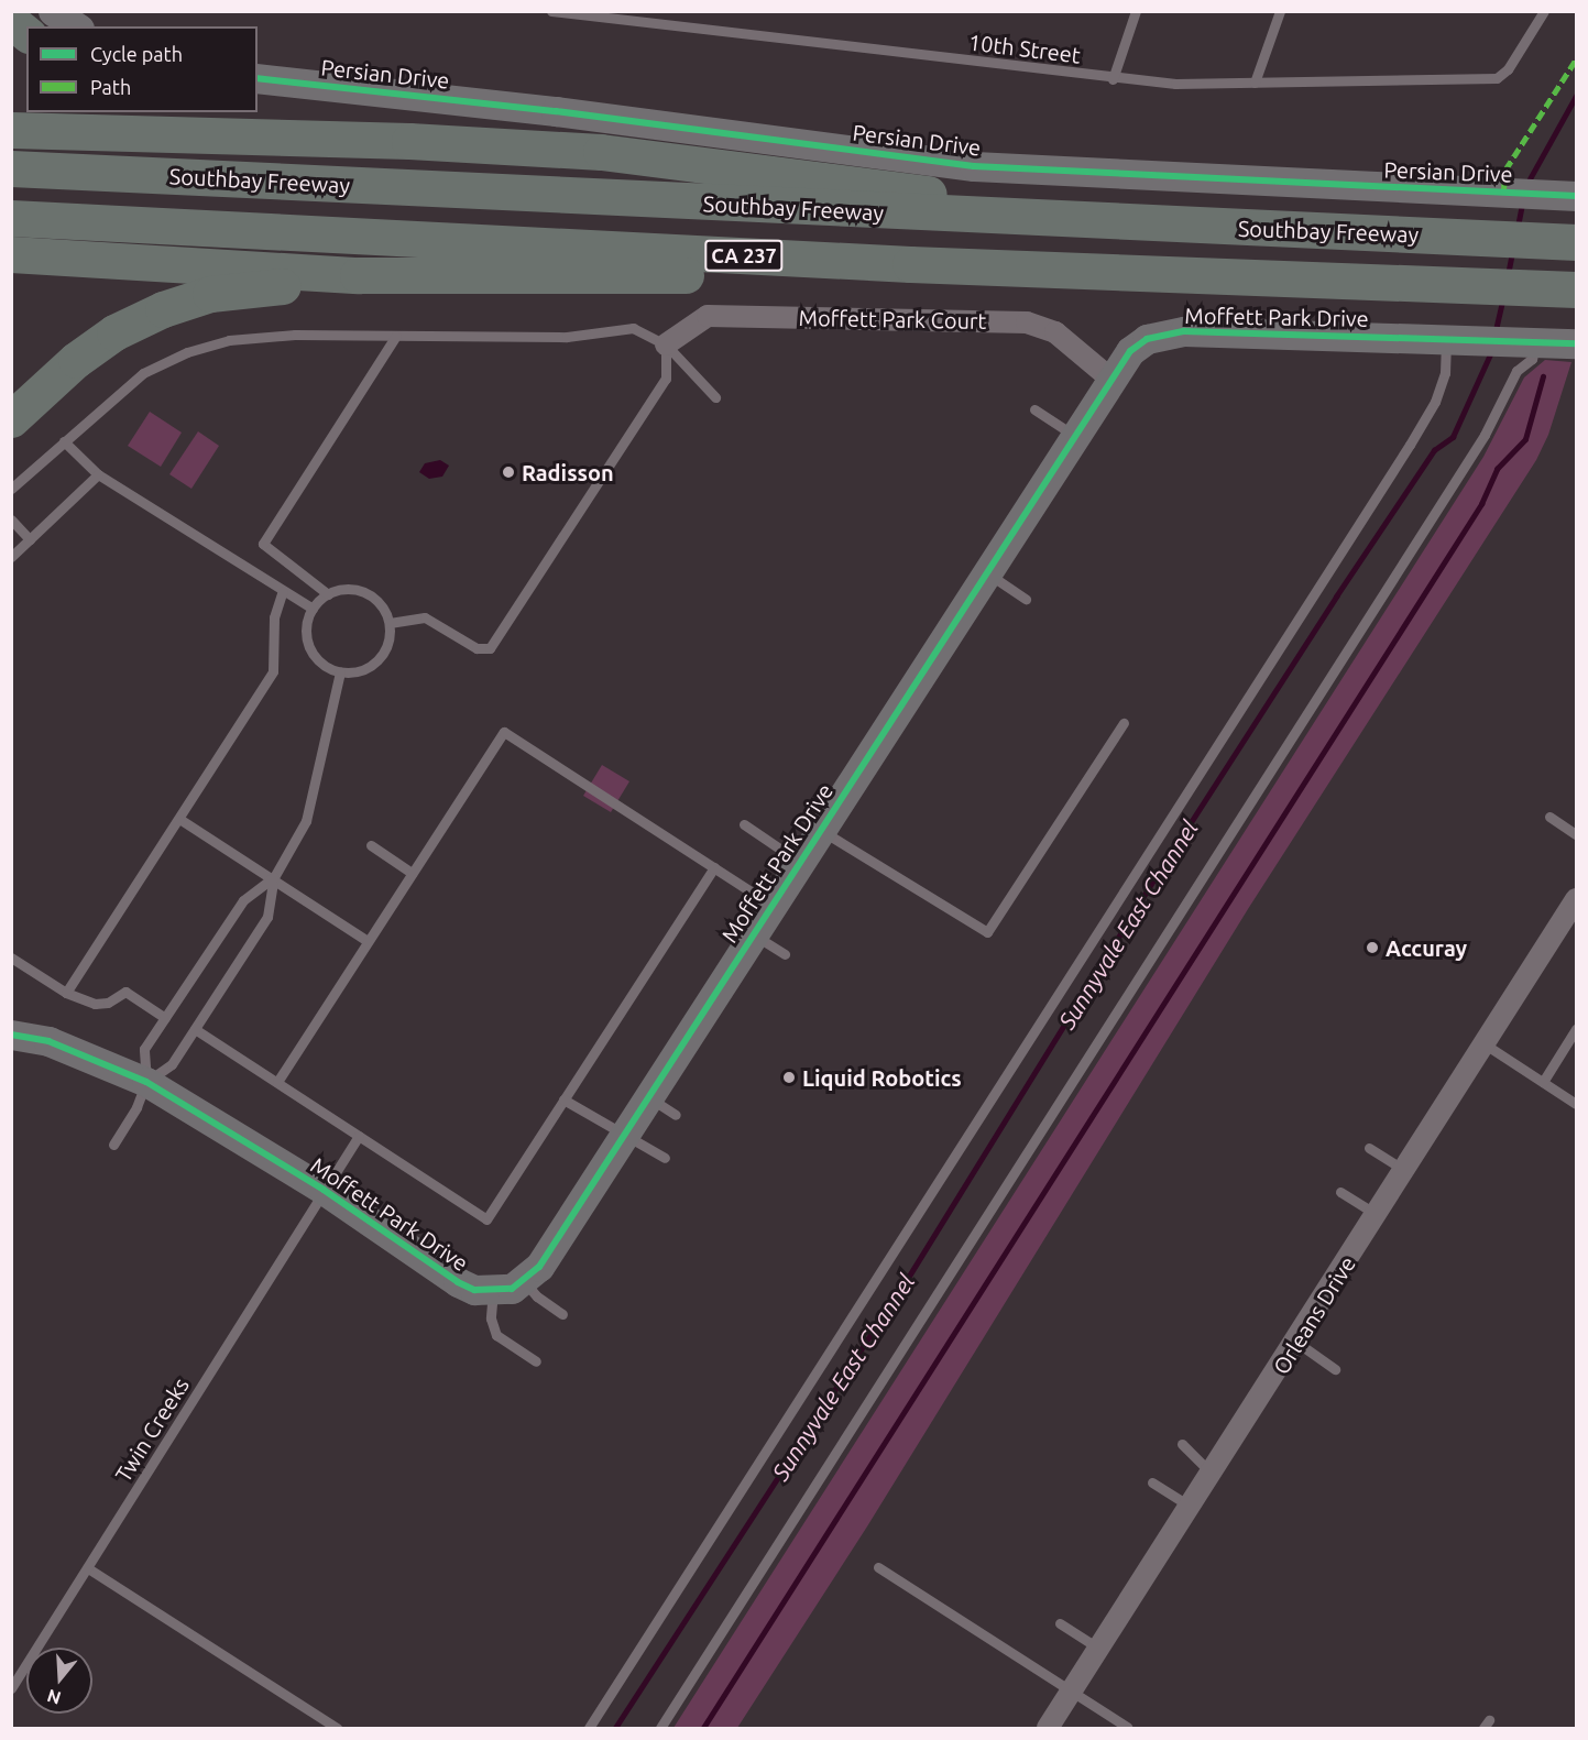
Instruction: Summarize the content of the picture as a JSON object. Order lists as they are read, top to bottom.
{
  "streets": {
    "highway": ["Southbay Freeway", "CA 237"],
    "street": [
      "Persian Drive",
      "Moffett Park Drive",
      "Moffett Park Court",
      "Orleans Drive"
    ],
    "lane": ["10th Street", "Twin Creeks"]
  },
  "crossings": [
    ["Moffett Park Drive", "Moffett Park Court"],
    ["Moffett Park Drive", "Twin Creeks"]
  ],
  "water": ["Sunnyvale East Channel"],
  "places": ["Radisson", "Accuray", "Liquid Robotics"],
  "legend": ["Cycle path", "Path"],
  "north": "bottom"
}
